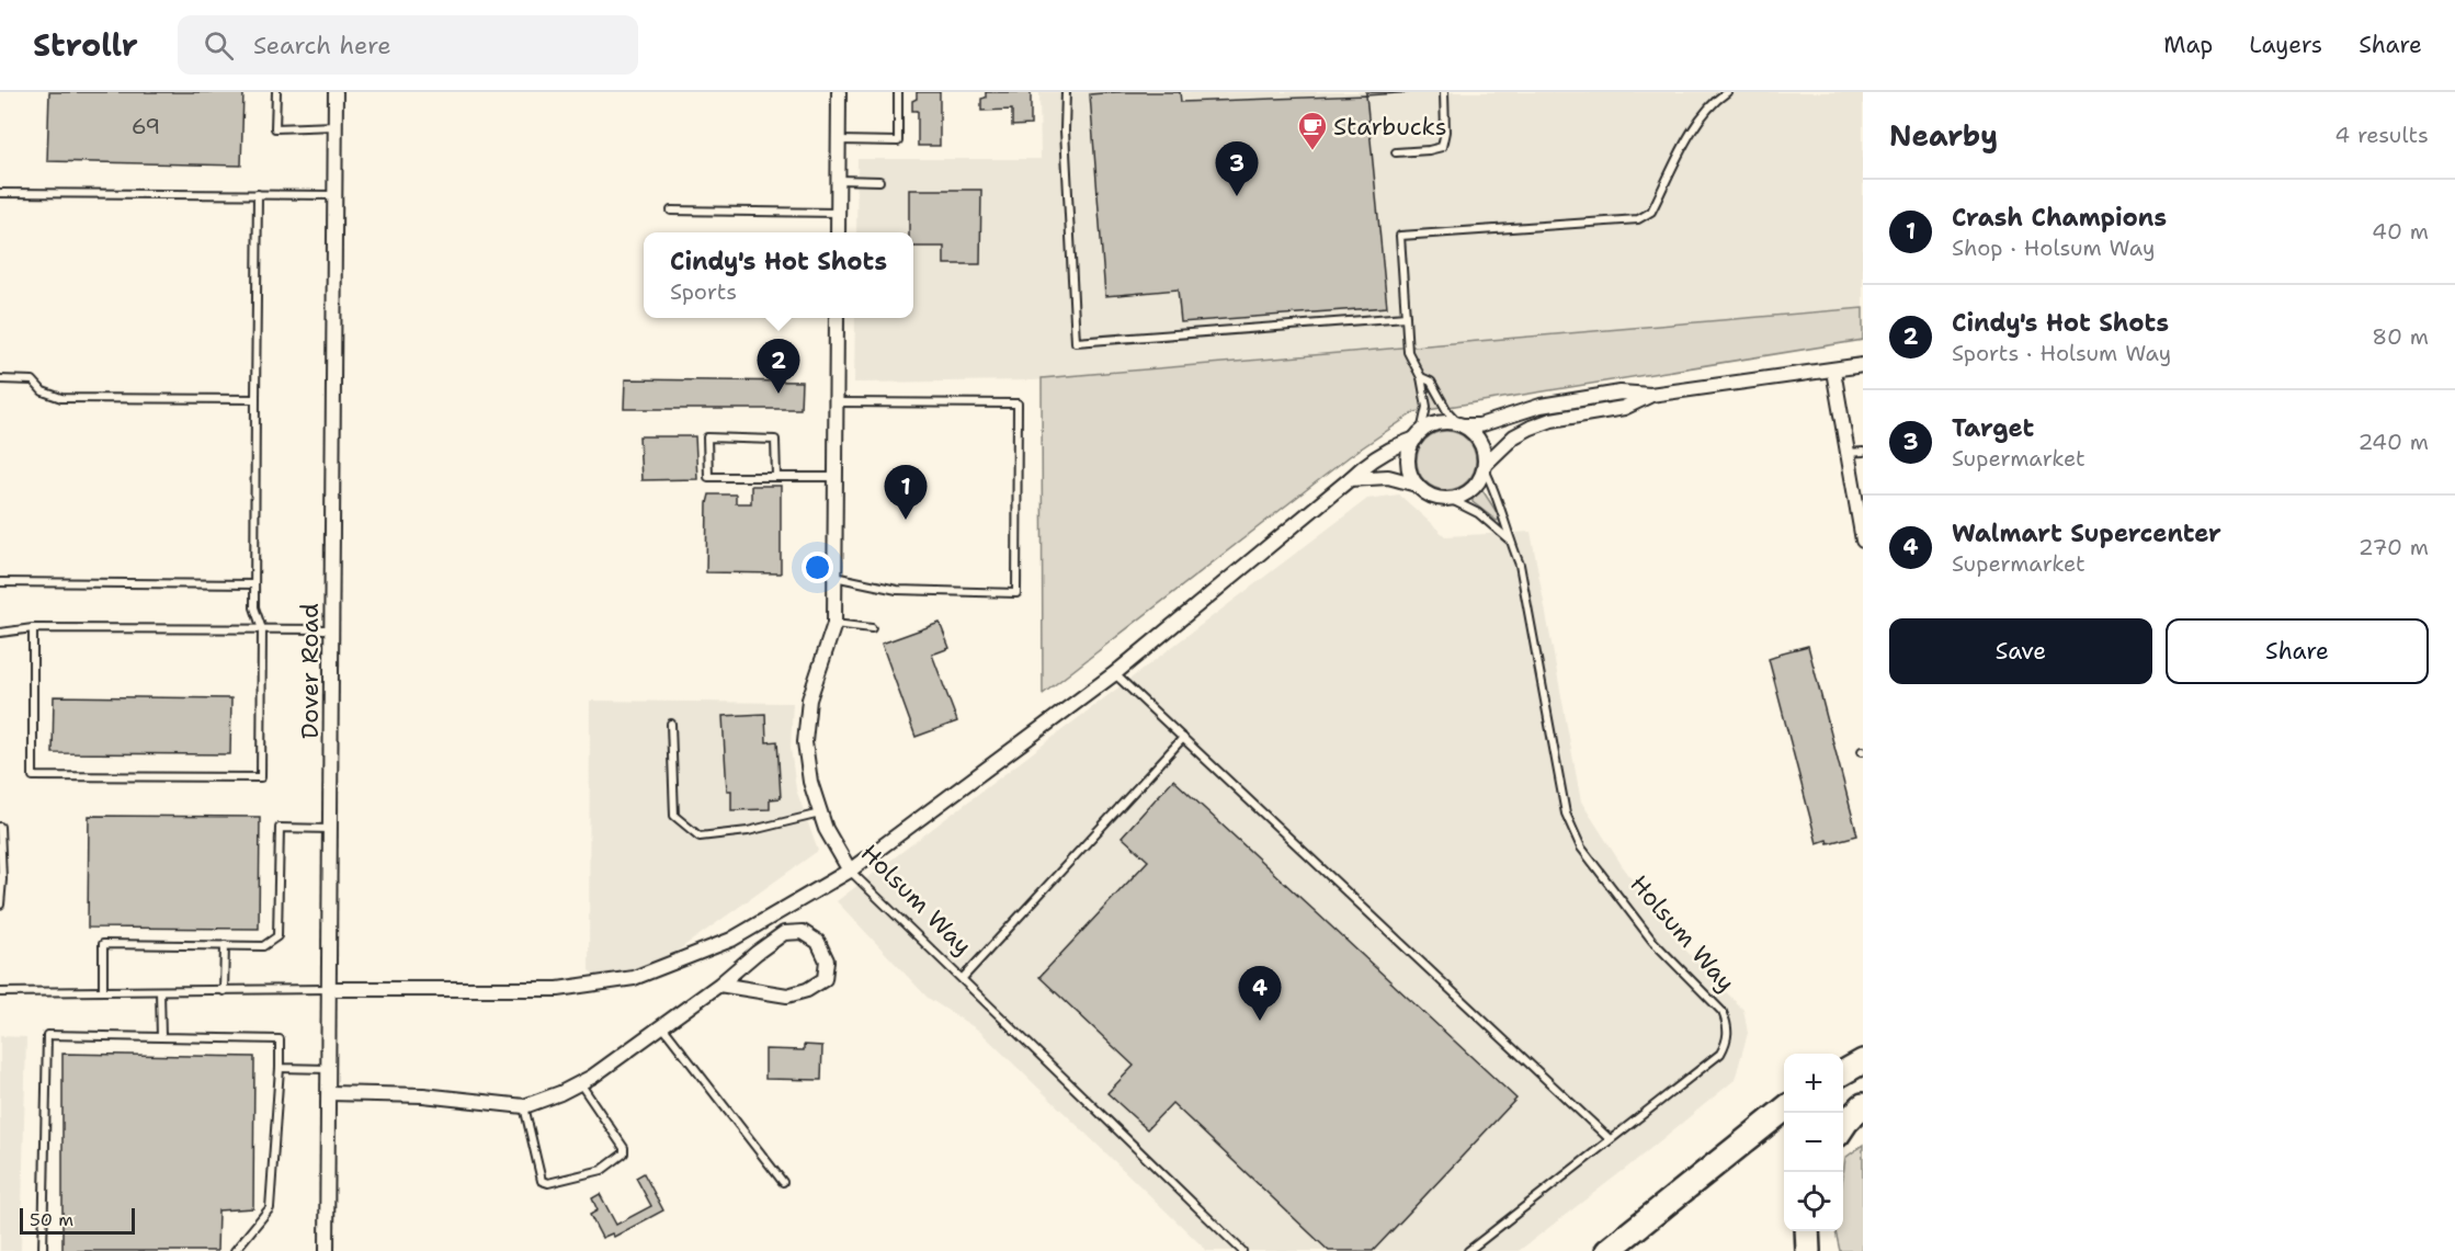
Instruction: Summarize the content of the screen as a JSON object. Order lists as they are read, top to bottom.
{
  "streets": {
    "street": ["Dover Road", "Holsum Way"]
  },
  "places": {
    "cafe": ["Starbucks"]
  },
  "house_numbers": ["69"],
  "scale_bar": "50 m",
  "page": {
    "header": "Strollr",
    "search": "Search here",
    "nav": ["Map", "Layers", "Share"],
    "heading": ["Nearby", "4 results"],
    "pins": [
      "3",
      "2",
      "1",
      "4"
    ],
    "list": [
      {
        "mark": "1",
        "name": "Crash Champions",
        "note": "Shop · Holsum Way",
        "value": "40 m"
      },
      {
        "mark": "2",
        "name": "Cindy's Hot Shots",
        "note": "Sports · Holsum Way",
        "value": "80 m"
      },
      {
        "mark": "3",
        "name": "Target",
        "note": "Supermarket",
        "value": "240 m"
      },
      {
        "mark": "4",
        "name": "Walmart Supercenter",
        "note": "Supermarket",
        "value": "270 m"
      }
    ],
    "popup": ["Cindy's Hot Shots", "Sports"],
    "buttons": ["Save", "Share"],
    "map_buttons": ["+", "−"],
    "scale": "50 m"
  }
}
